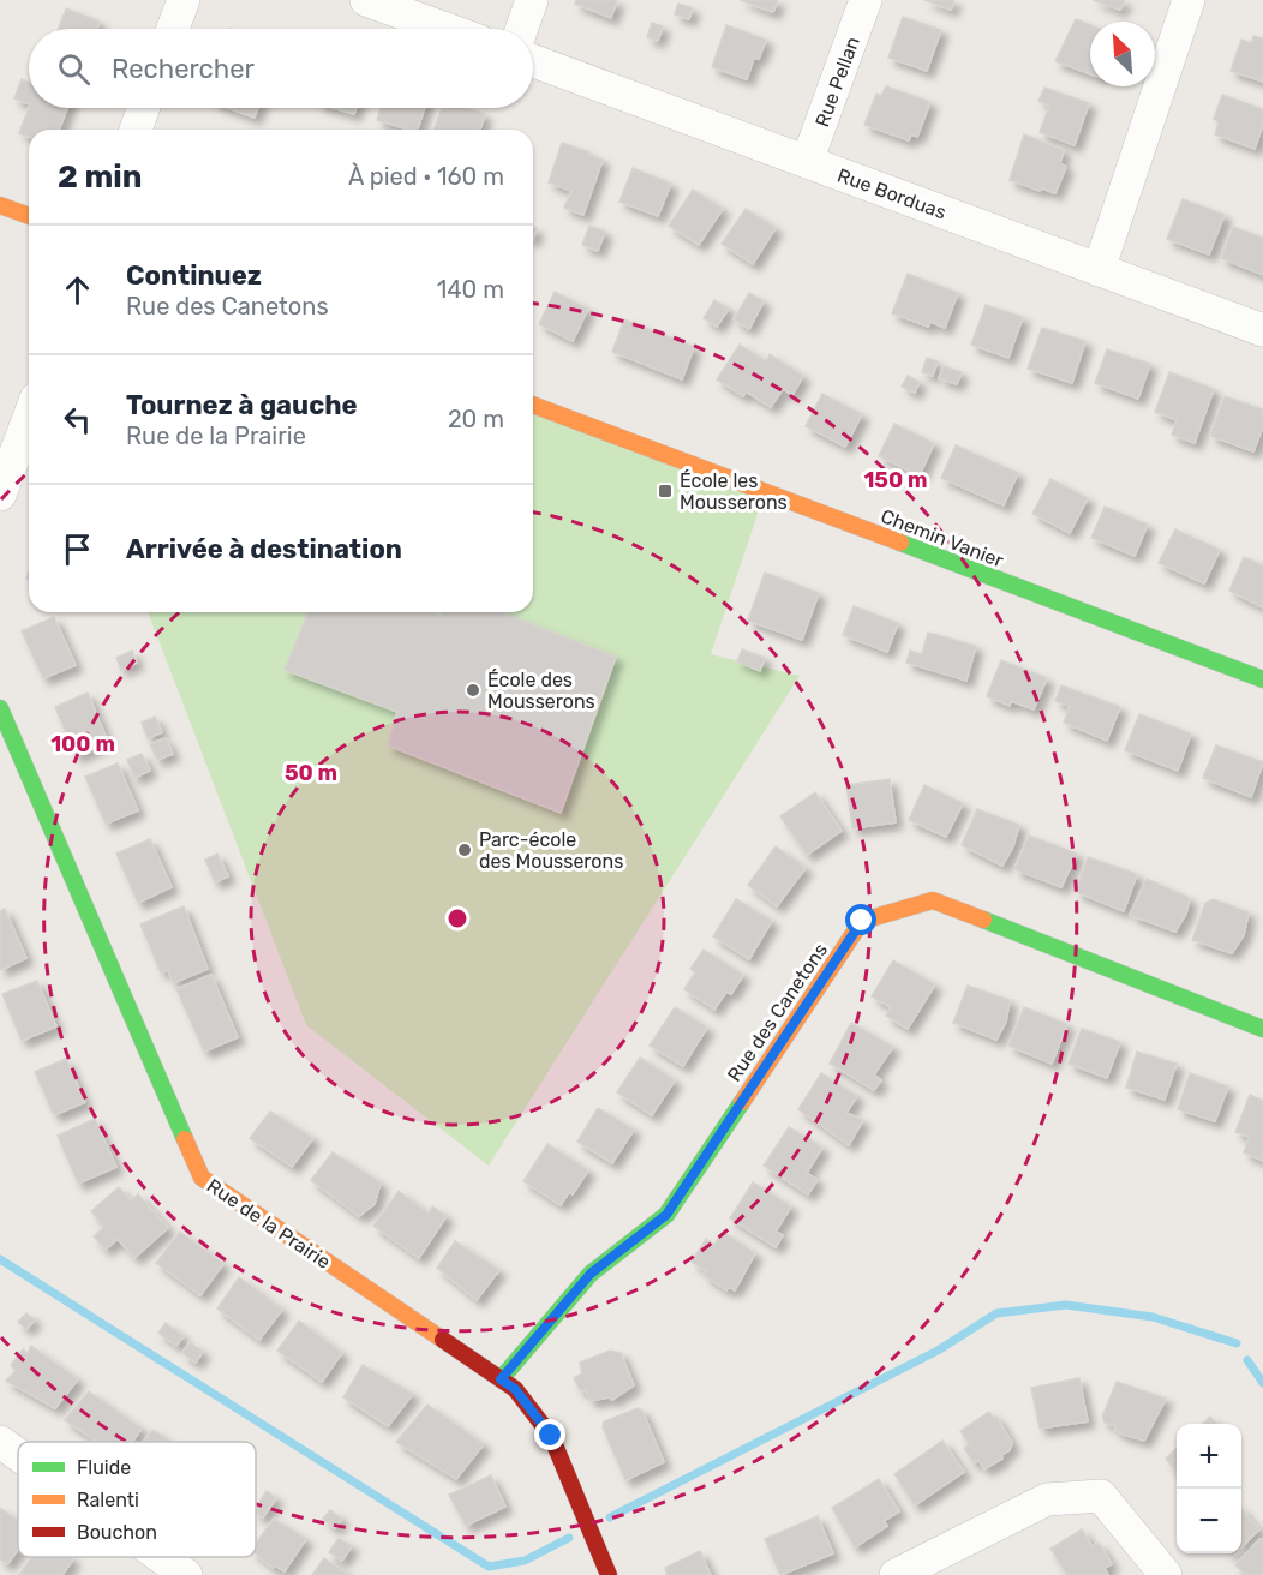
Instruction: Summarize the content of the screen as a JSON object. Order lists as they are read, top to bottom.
{
  "streets": {
    "street": [
      "Rue Pellan",
      "Rue Borduas",
      "Chemin Vanier",
      "Rue des Canetons",
      "Rue de la Prairie"
    ]
  },
  "crossings": [
    ["Rue Pellan", "Rue Borduas"],
    ["Rue des Canetons", "Rue de la Prairie"]
  ],
  "places": {
    "transit": ["École les Mousserons"],
    "other": ["École des Mousserons", "Parc-école des Mousserons"]
  },
  "legend": ["Fluide", "Ralenti", "Bouchon"],
  "north": "top left",
  "page": {
    "search": "Rechercher",
    "heading": ["2 min", "À pied · 160 m"],
    "list": [
      ["Continuez", "Rue des Canetons", "140 m"],
      ["Tournez à gauche", "Rue de la Prairie", "20 m"],
      "Arrivée à destination"
    ],
    "map_buttons": ["+", "−"]
  },
  "rings": ["150 m", "100 m", "50 m"]
}
